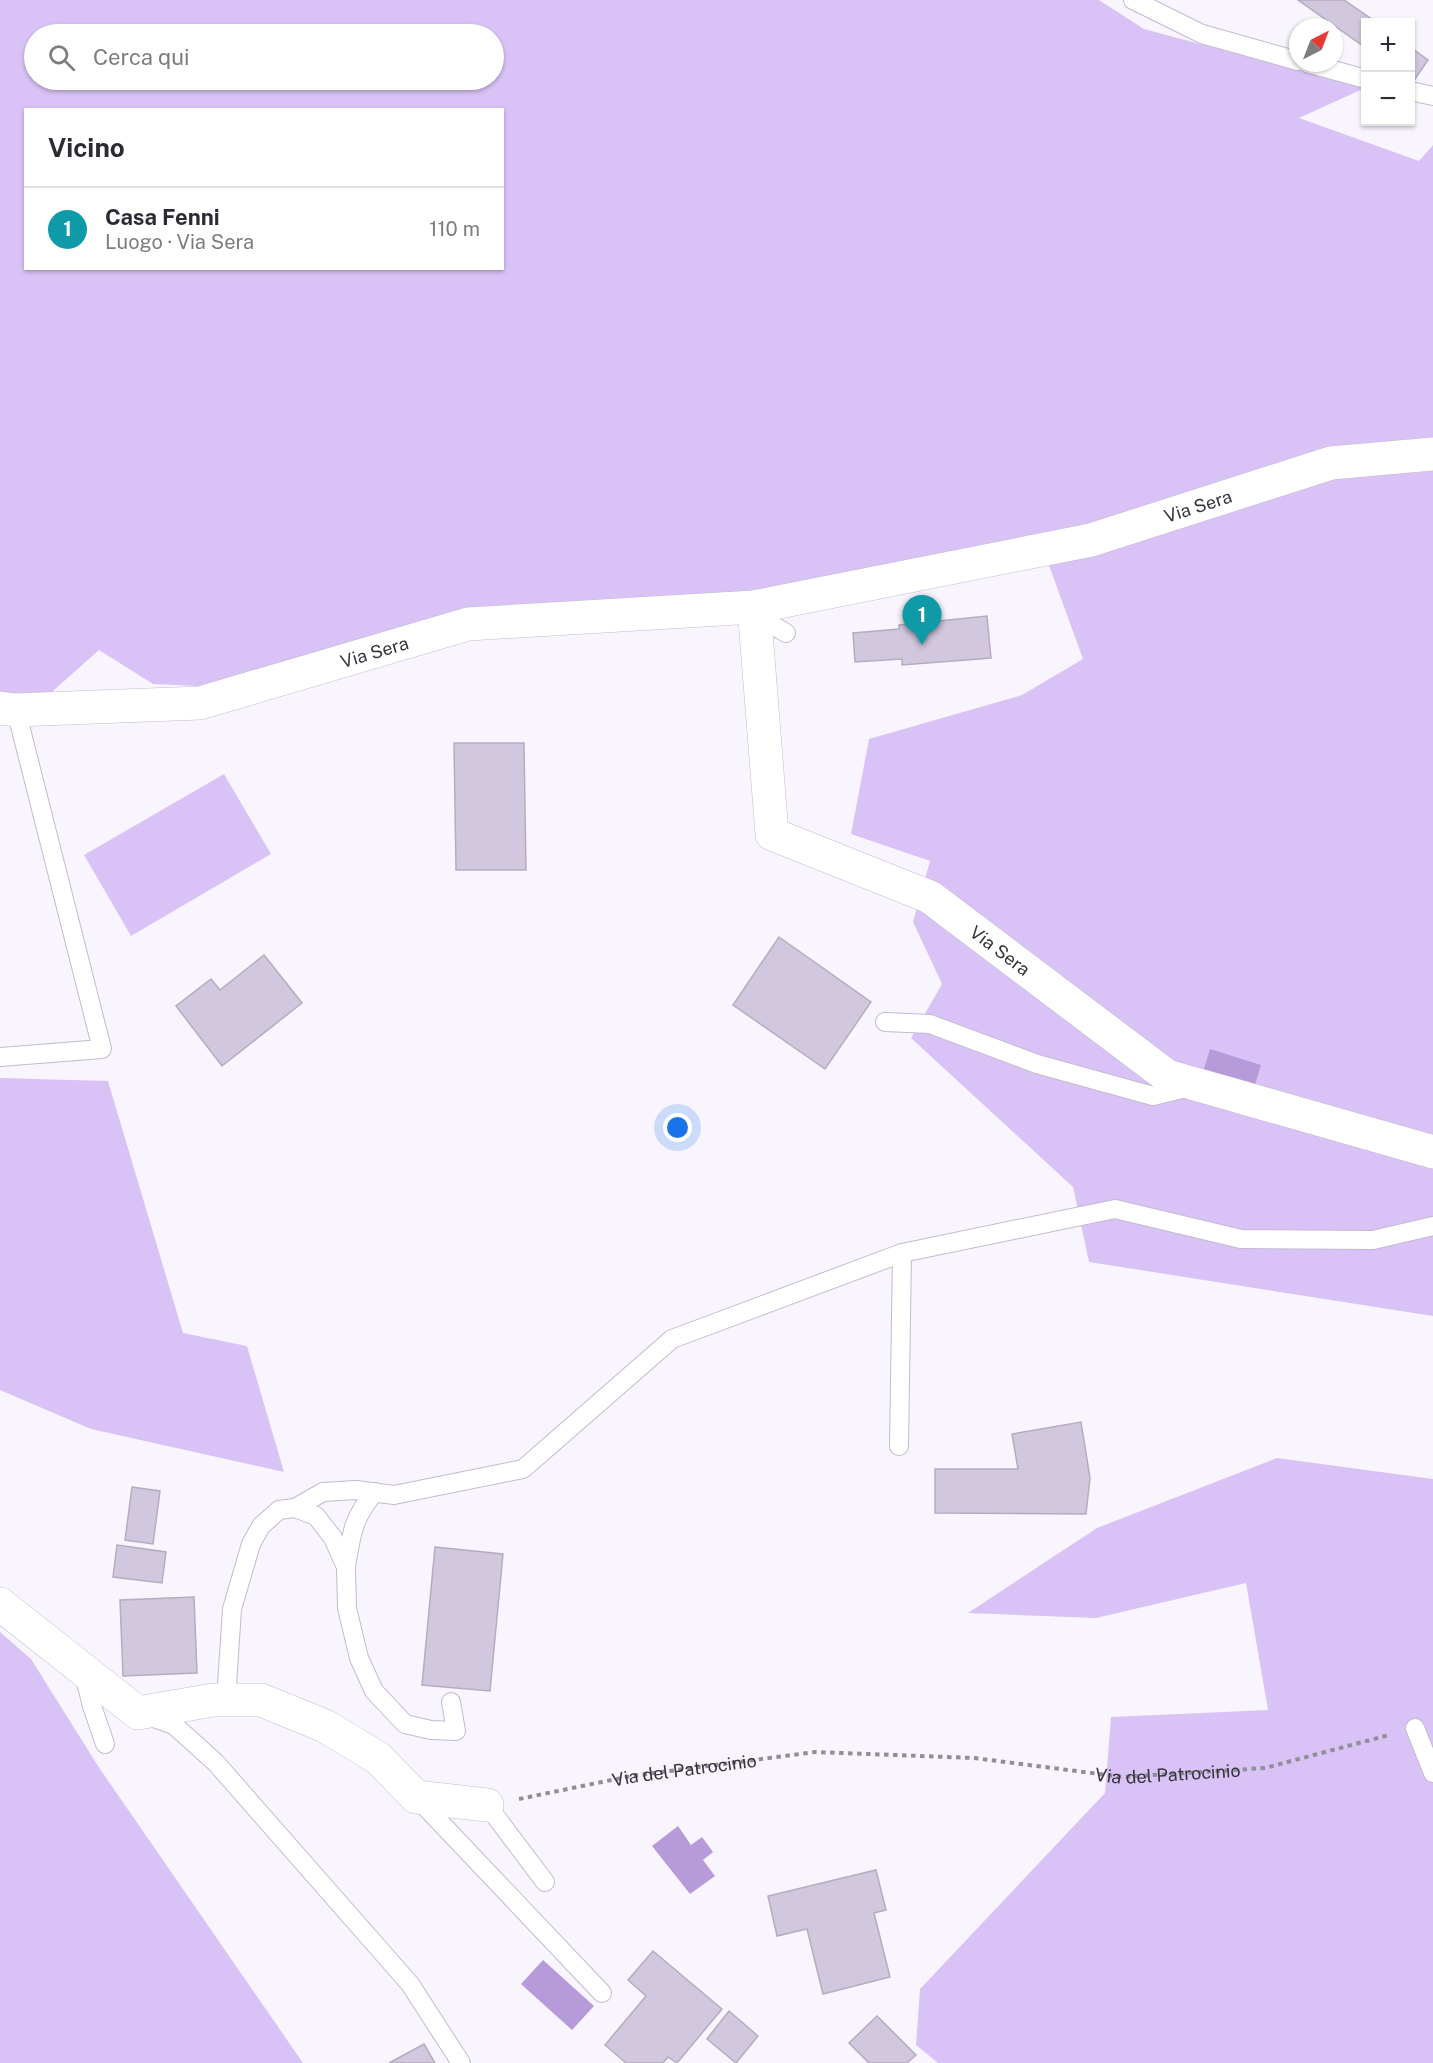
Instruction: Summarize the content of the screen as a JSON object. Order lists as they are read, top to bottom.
{
  "streets": {
    "street": ["Via Sera"],
    "path": ["Via del Patrocinio"]
  },
  "north": "top right",
  "page": {
    "map_buttons": ["+", "−"],
    "search": "Cerca qui",
    "heading": "Vicino",
    "list": [
      {
        "mark": "1",
        "name": "Casa Fenni",
        "note": "Luogo · Via Sera",
        "value": "110 m"
      }
    ],
    "pins": "1"
  }
}
